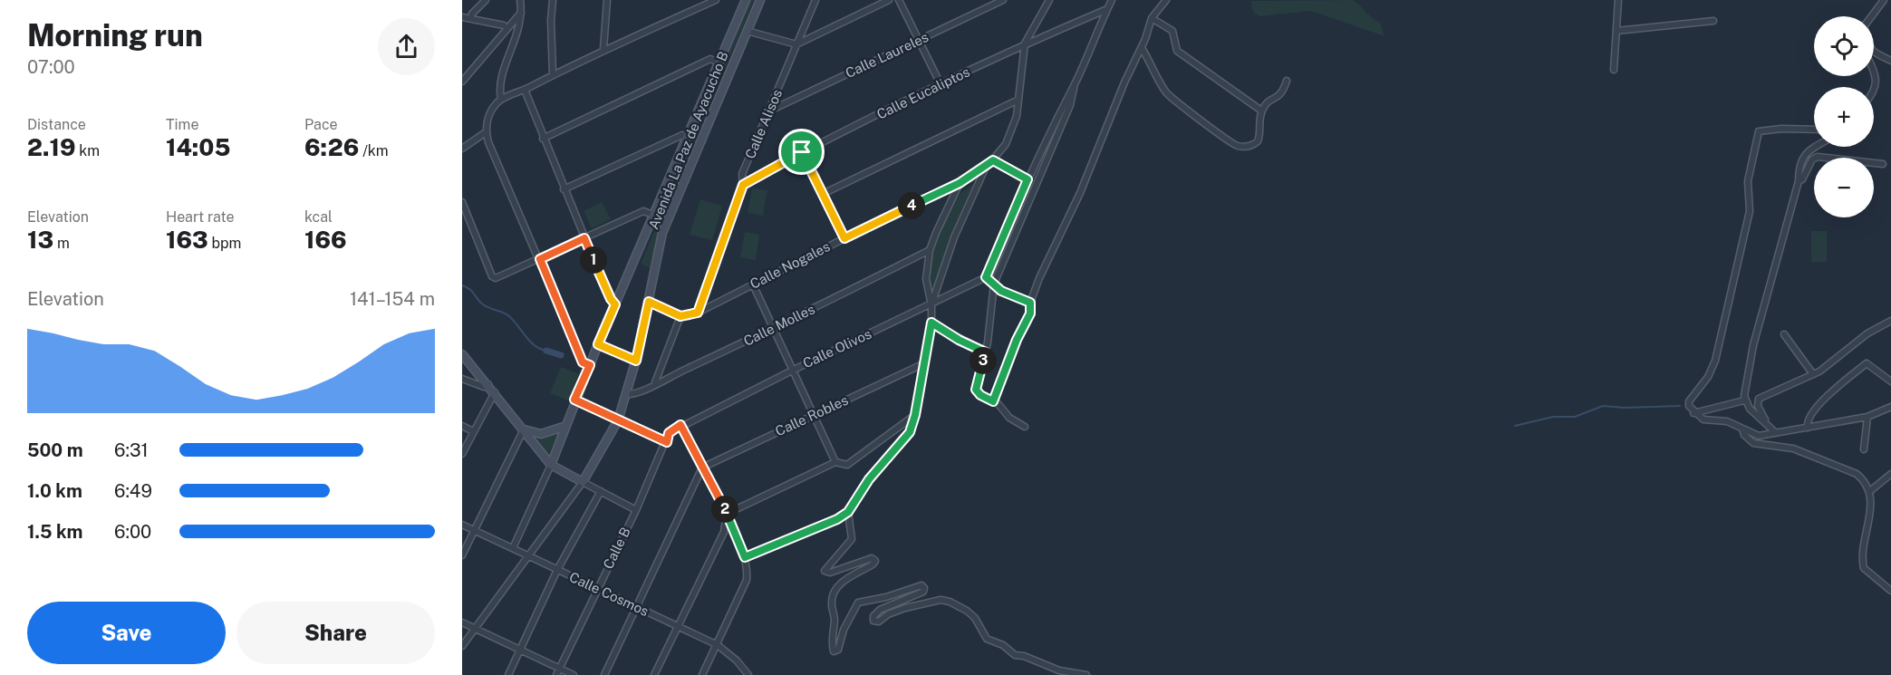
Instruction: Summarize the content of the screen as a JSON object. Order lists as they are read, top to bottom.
{
  "streets": {
    "main road": ["Avenida La Paz de Ayacucho B"],
    "street": [
      "Calle Laureles",
      "Calle Eucaliptos",
      "Calle Alisos",
      "Calle Nogales",
      "Calle Molles",
      "Calle Olivos",
      "Calle Robles",
      "Calle B",
      "Calle Cosmos"
    ]
  },
  "crossings": [
    ["Calle Laureles", "Calle Alisos"],
    ["Calle Eucaliptos", "Calle Alisos"],
    ["Calle Alisos", "Calle Nogales"],
    ["Avenida La Paz de Ayacucho B", "Calle Molles"],
    ["Avenida La Paz de Ayacucho B", "Calle Cosmos"],
    ["Calle Olivos", "Calle B"],
    ["Calle B", "Calle Cosmos"]
  ],
  "page": {
    "heading": ["Morning run", "07:00"],
    "map_buttons": ["+", "−"],
    "stats": [
      ["Distance", "2.19 km"],
      ["Time", "14:05"],
      ["Pace", "6:26 /km"],
      ["Elevation", "13 m"],
      ["Heart rate", "163 bpm"],
      ["kcal", "166"]
    ],
    "pins": [
      "4",
      "1",
      "3",
      "2"
    ],
    "chart": ["Elevation", "141–154 m"],
    "list": [
      {
        "name": "500 m",
        "note": "6:31"
      },
      {
        "name": "1.0 km",
        "note": "6:49"
      },
      {
        "name": "1.5 km",
        "note": "6:00"
      }
    ],
    "buttons": ["Save", "Share"]
  }
}
